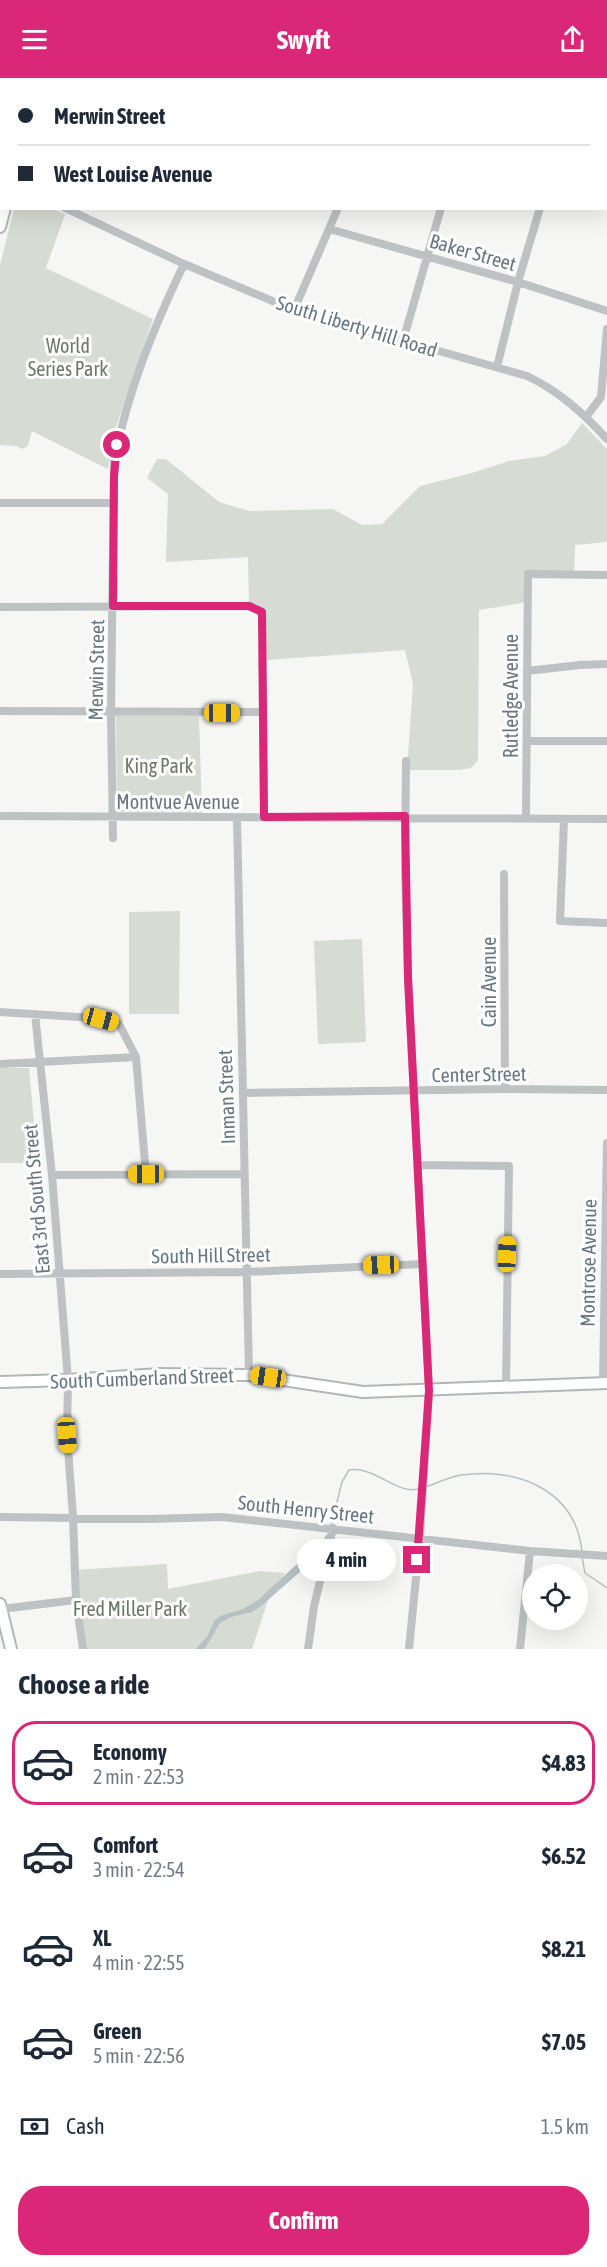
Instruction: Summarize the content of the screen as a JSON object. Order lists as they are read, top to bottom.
{
  "streets": {
    "main road": ["South Cumberland Street"],
    "street": [
      "Baker Street",
      "South Liberty Hill Road",
      "Merwin Street",
      "Rutledge Avenue",
      "Montvue Avenue",
      "Cain Avenue",
      "Center Street",
      "Inman Street",
      "East 3rd South Street",
      "South Hill Street",
      "Montrose Avenue",
      "South Henry Street"
    ]
  },
  "crossings": [
    ["South Liberty Hill Road", "Merwin Street"],
    ["Merwin Street", "Montvue Avenue"],
    ["Rutledge Avenue", "Montvue Avenue"],
    ["Montvue Avenue", "Inman Street"],
    ["Cain Avenue", "Center Street"],
    ["Center Street", "Inman Street"],
    ["Inman Street", "South Hill Street"],
    ["Inman Street", "South Cumberland Street"],
    ["East 3rd South Street", "South Hill Street"],
    ["East 3rd South Street", "South Cumberland Street"],
    ["East 3rd South Street", "South Henry Street"],
    ["Montrose Avenue", "South Cumberland Street"]
  ],
  "parks": ["World Series Park", "King Park", "Fred Miller Park"],
  "page": {
    "header": "Swyft",
    "banner": ["Merwin Street", "West Louise Avenue"],
    "bubble": "4 min",
    "heading": "Choose a ride",
    "list": [
      {
        "name": "Economy",
        "note": "2 min · 22:53",
        "value": "$4.83"
      },
      {
        "name": "Comfort",
        "note": "3 min · 22:54",
        "value": "$6.52"
      },
      {
        "name": "XL",
        "note": "4 min · 22:55",
        "value": "$8.21"
      },
      {
        "name": "Green",
        "note": "5 min · 22:56",
        "value": "$7.05"
      }
    ],
    "pay": ["Cash", "1.5 km"],
    "buttons": "Confirm"
  }
}
